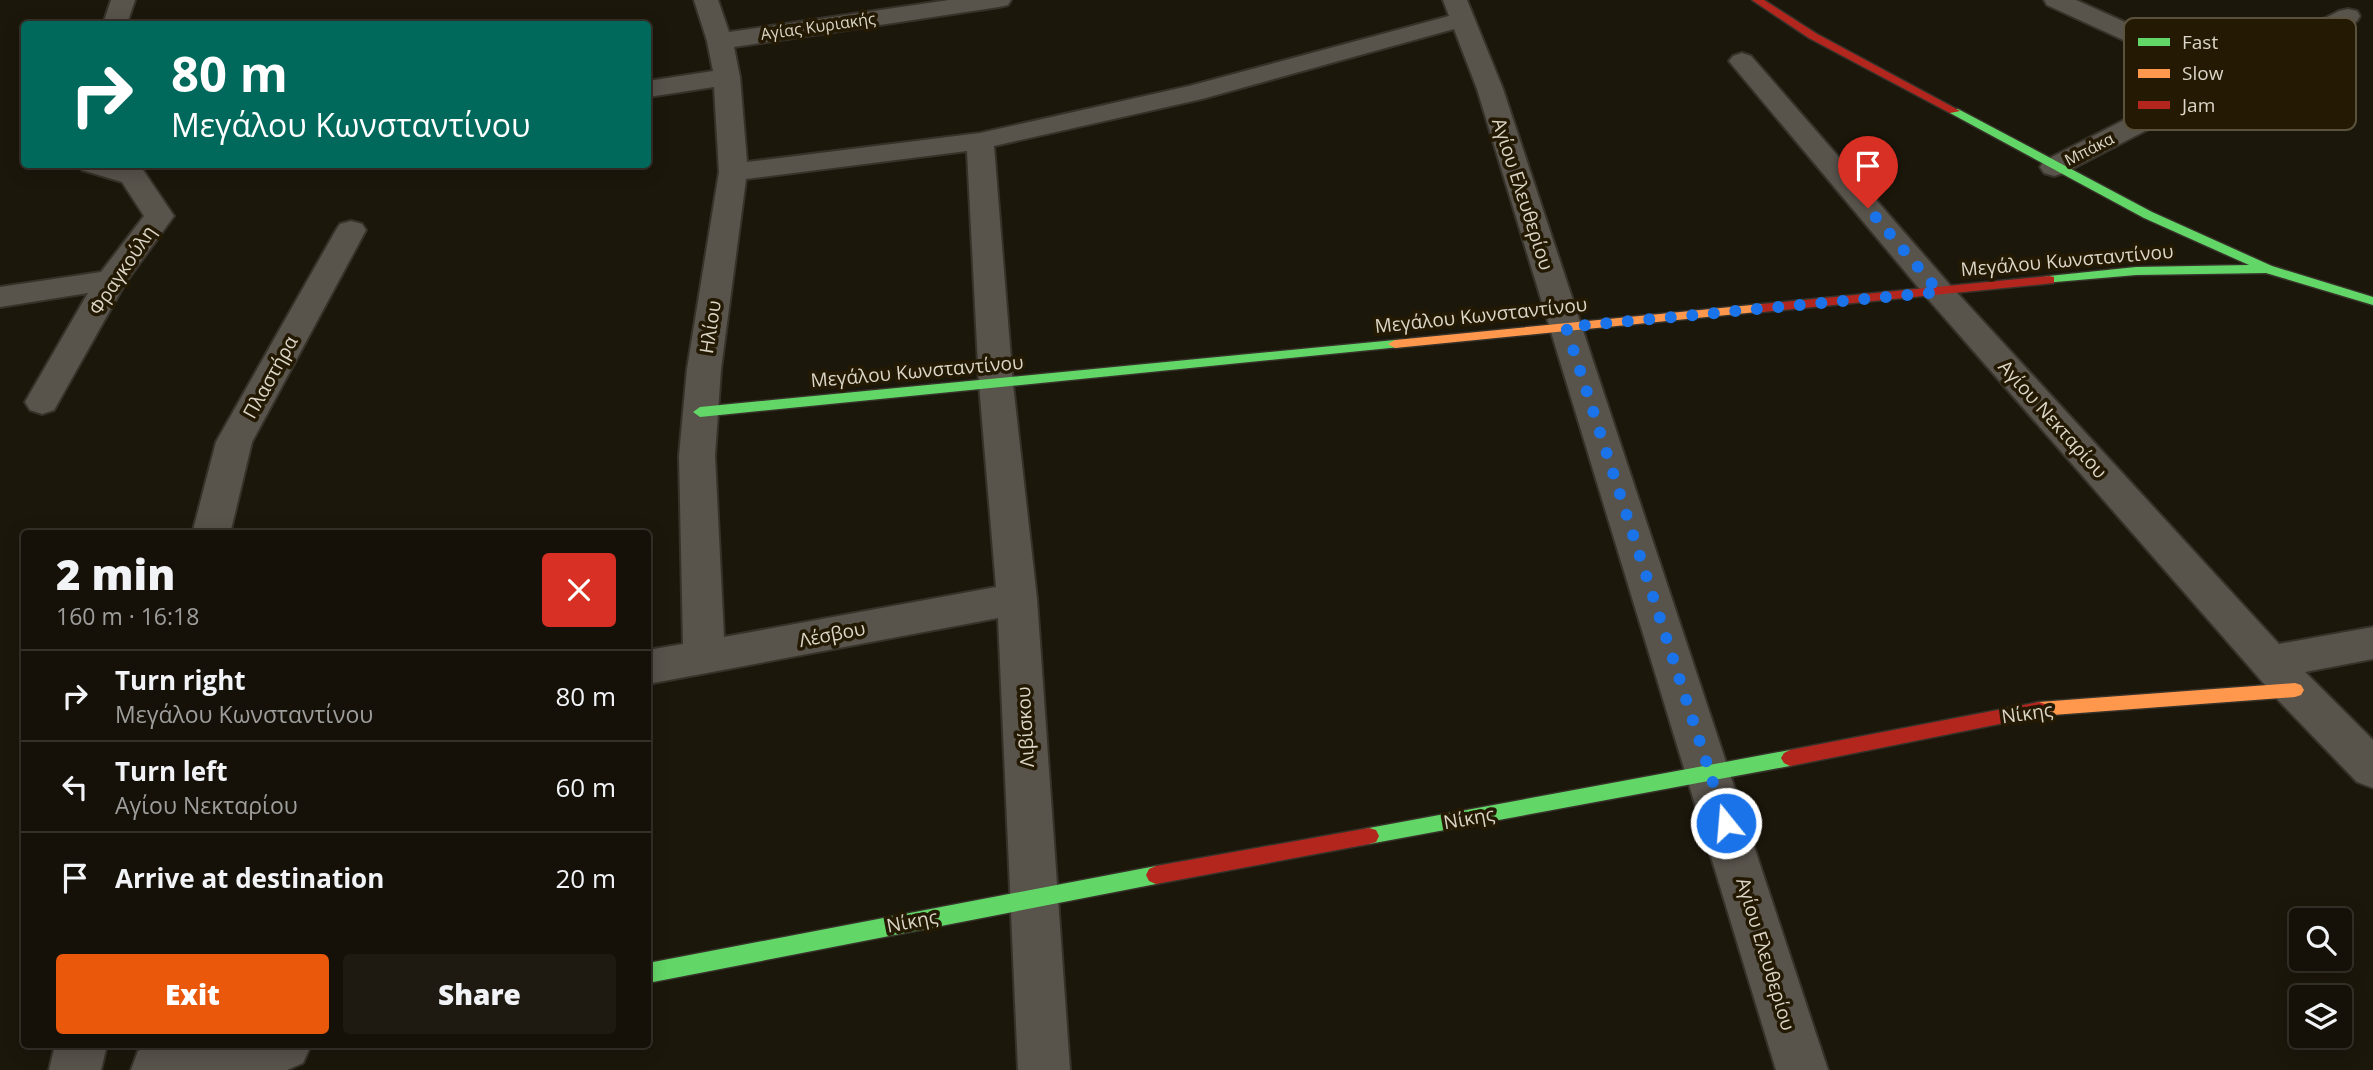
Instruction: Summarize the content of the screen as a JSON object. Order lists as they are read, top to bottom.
{
  "streets": {
    "street": [
      "Αγίας Κυριακής",
      "Μπάκα",
      "Αγίου Ελευθερίου",
      "Μεγάλου Κωνσταντίνου",
      "Φραγκούλη",
      "Ηλίου",
      "Πλαστήρα",
      "Αγίου Νεκταρίου",
      "Λέσβου",
      "Νίκης",
      "Λιβίσκου"
    ]
  },
  "crossings": [
    ["Αγίας Κυριακής", "Ηλίου"],
    ["Αγίου Ελευθερίου", "Μεγάλου Κωνσταντίνου"],
    ["Αγίου Ελευθερίου", "Νίκης"],
    ["Μεγάλου Κωνσταντίνου", "Ηλίου"],
    ["Μεγάλου Κωνσταντίνου", "Αγίου Νεκταρίου"],
    ["Μεγάλου Κωνσταντίνου", "Λιβίσκου"],
    ["Ηλίου", "Λέσβου"],
    ["Αγίου Νεκταρίου", "Νίκης"],
    ["Λέσβου", "Λιβίσκου"],
    ["Νίκης", "Λιβίσκου"]
  ],
  "legend": ["Fast", "Slow", "Jam"],
  "page": {
    "turn": ["80 m", "Μεγάλου Κωνσταντίνου"],
    "heading": ["2 min", "160 m · 16:18"],
    "list": [
      {
        "name": "Turn right",
        "note": "Μεγάλου Κωνσταντίνου",
        "value": "80 m"
      },
      {
        "name": "Turn left",
        "note": "Αγίου Νεκταρίου",
        "value": "60 m"
      },
      {
        "name": "Arrive at destination",
        "value": "20 m"
      }
    ],
    "buttons": ["Exit", "Share"]
  }
}
